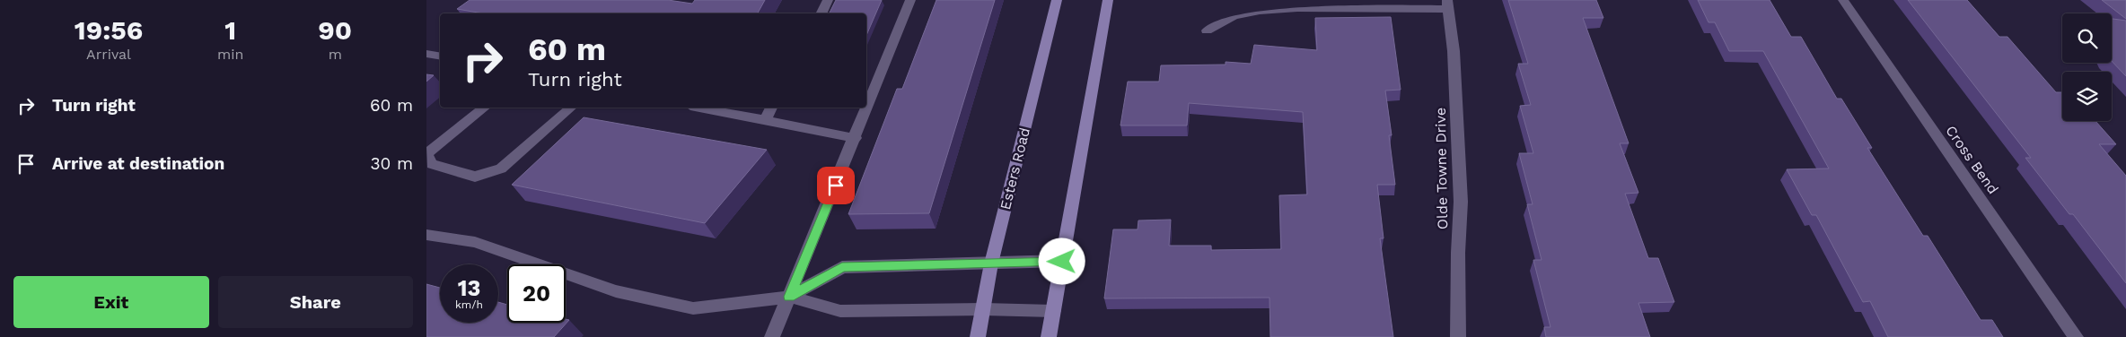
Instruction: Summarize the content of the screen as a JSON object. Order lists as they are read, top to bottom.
{
  "streets": {
    "main road": ["Esters Road"],
    "street": ["Cross Bend", "Olde Towne Drive"]
  },
  "page": {
    "eta": [
      "19:56",
      "Arrival",
      "1",
      "min",
      "90",
      "m"
    ],
    "turn": ["60 m", "Turn right"],
    "list": [
      {
        "name": "Turn right",
        "value": "60 m"
      },
      {
        "name": "Arrive at destination",
        "value": "30 m"
      }
    ],
    "speed": "13 km/h",
    "limit": "20",
    "buttons": ["Exit", "Share"]
  }
}
